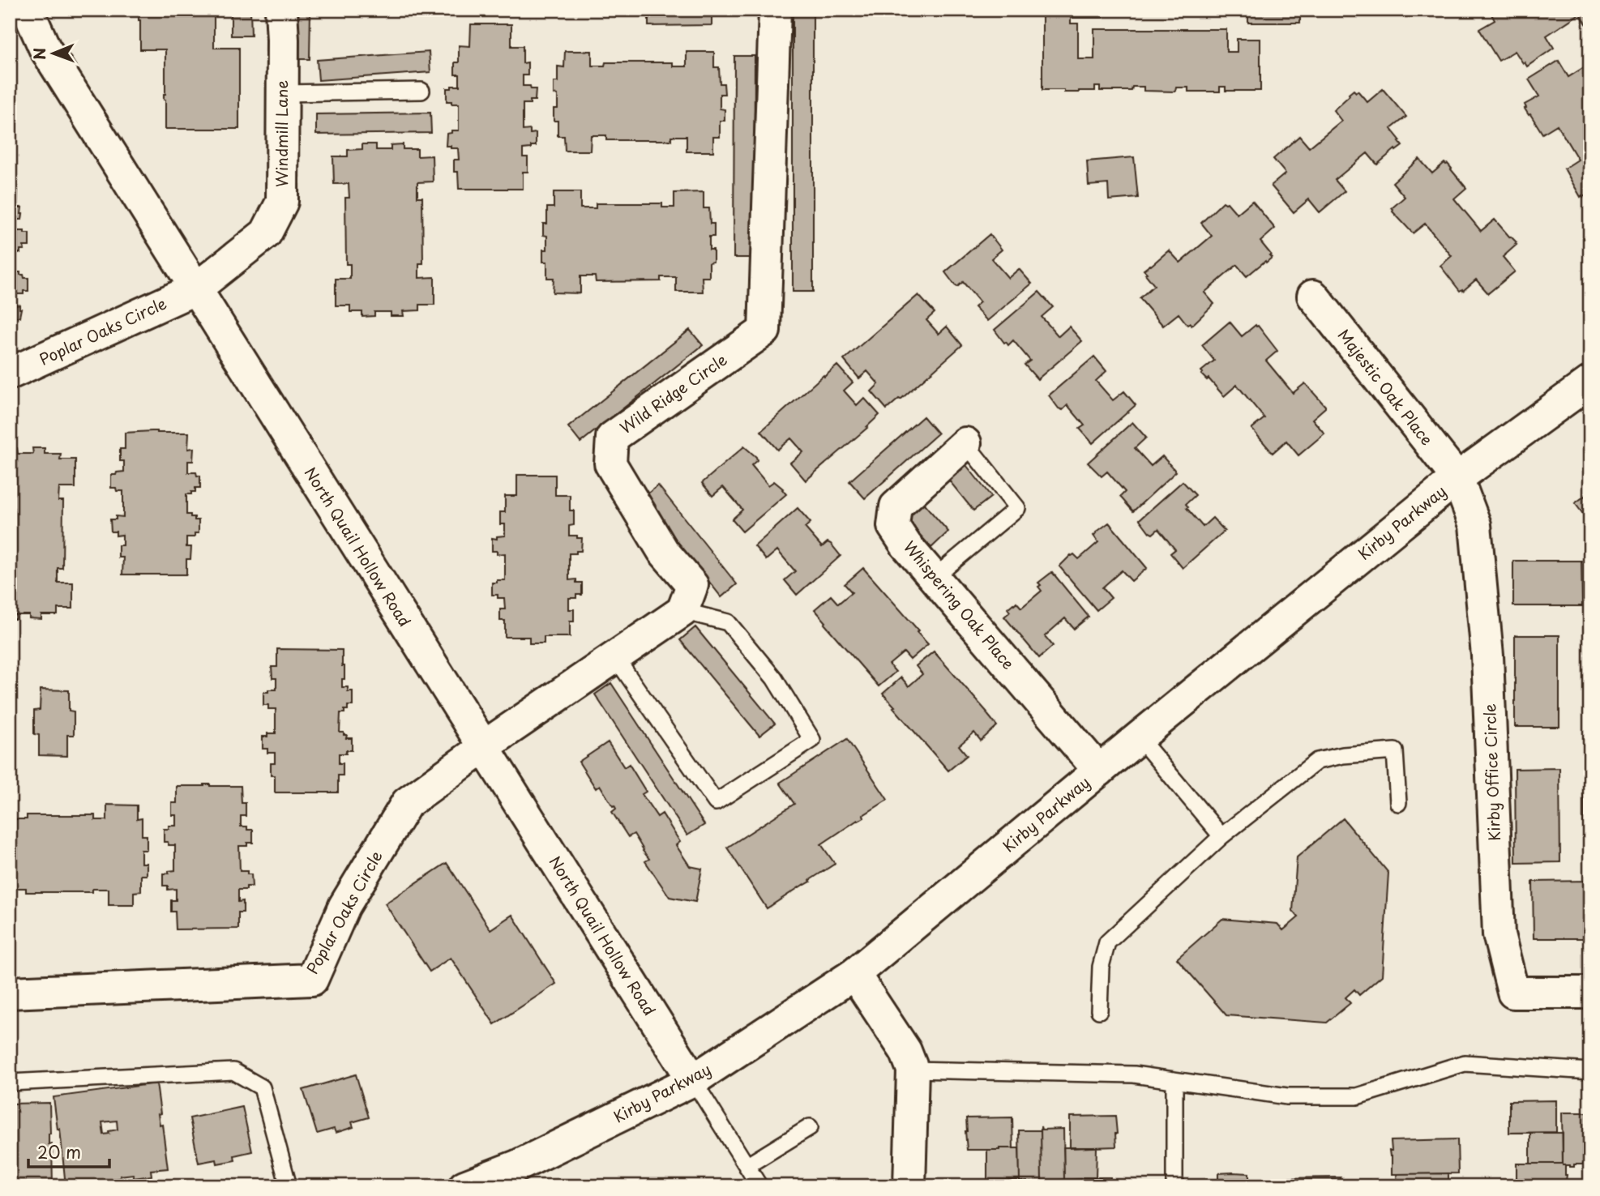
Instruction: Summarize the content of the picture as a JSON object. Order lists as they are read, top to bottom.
{
  "streets": {
    "street": [
      "Windmill Lane",
      "Poplar Oaks Circle",
      "Majestic Oak Place",
      "Wild Ridge Circle",
      "Kirby Parkway",
      "North Quail Hollow Road",
      "Whispering Oak Place",
      "Kirby Office Circle"
    ]
  },
  "crossings": [
    ["Windmill Lane", "Poplar Oaks Circle"],
    ["Windmill Lane", "North Quail Hollow Road"],
    ["Poplar Oaks Circle", "North Quail Hollow Road"],
    ["Majestic Oak Place", "Kirby Parkway"],
    ["Majestic Oak Place", "Kirby Office Circle"],
    ["Kirby Parkway", "North Quail Hollow Road"],
    ["Kirby Parkway", "Whispering Oak Place"],
    ["Kirby Parkway", "Kirby Office Circle"]
  ],
  "scale_bar": "20 m",
  "north": "left"
}
